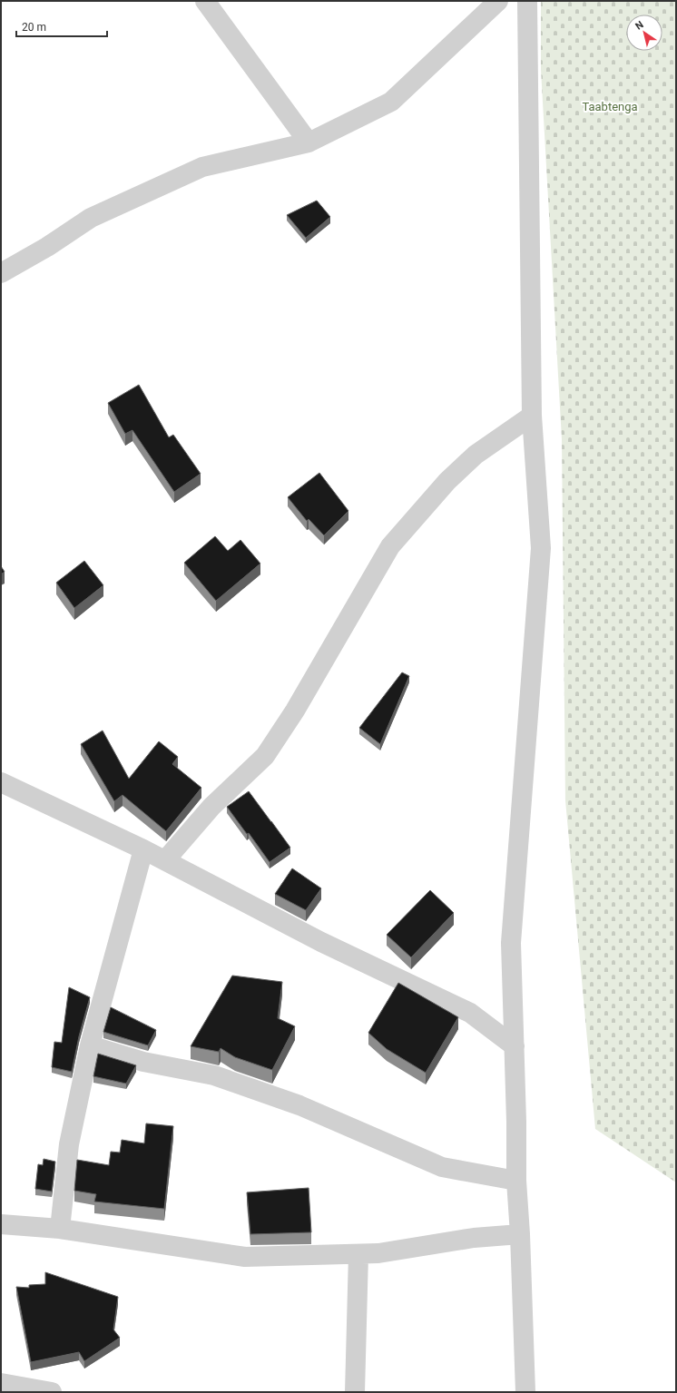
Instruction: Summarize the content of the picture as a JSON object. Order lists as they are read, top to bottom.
{
  "parks": ["Taabtenga"],
  "scale_bar": "20 m",
  "north": "top left"
}
